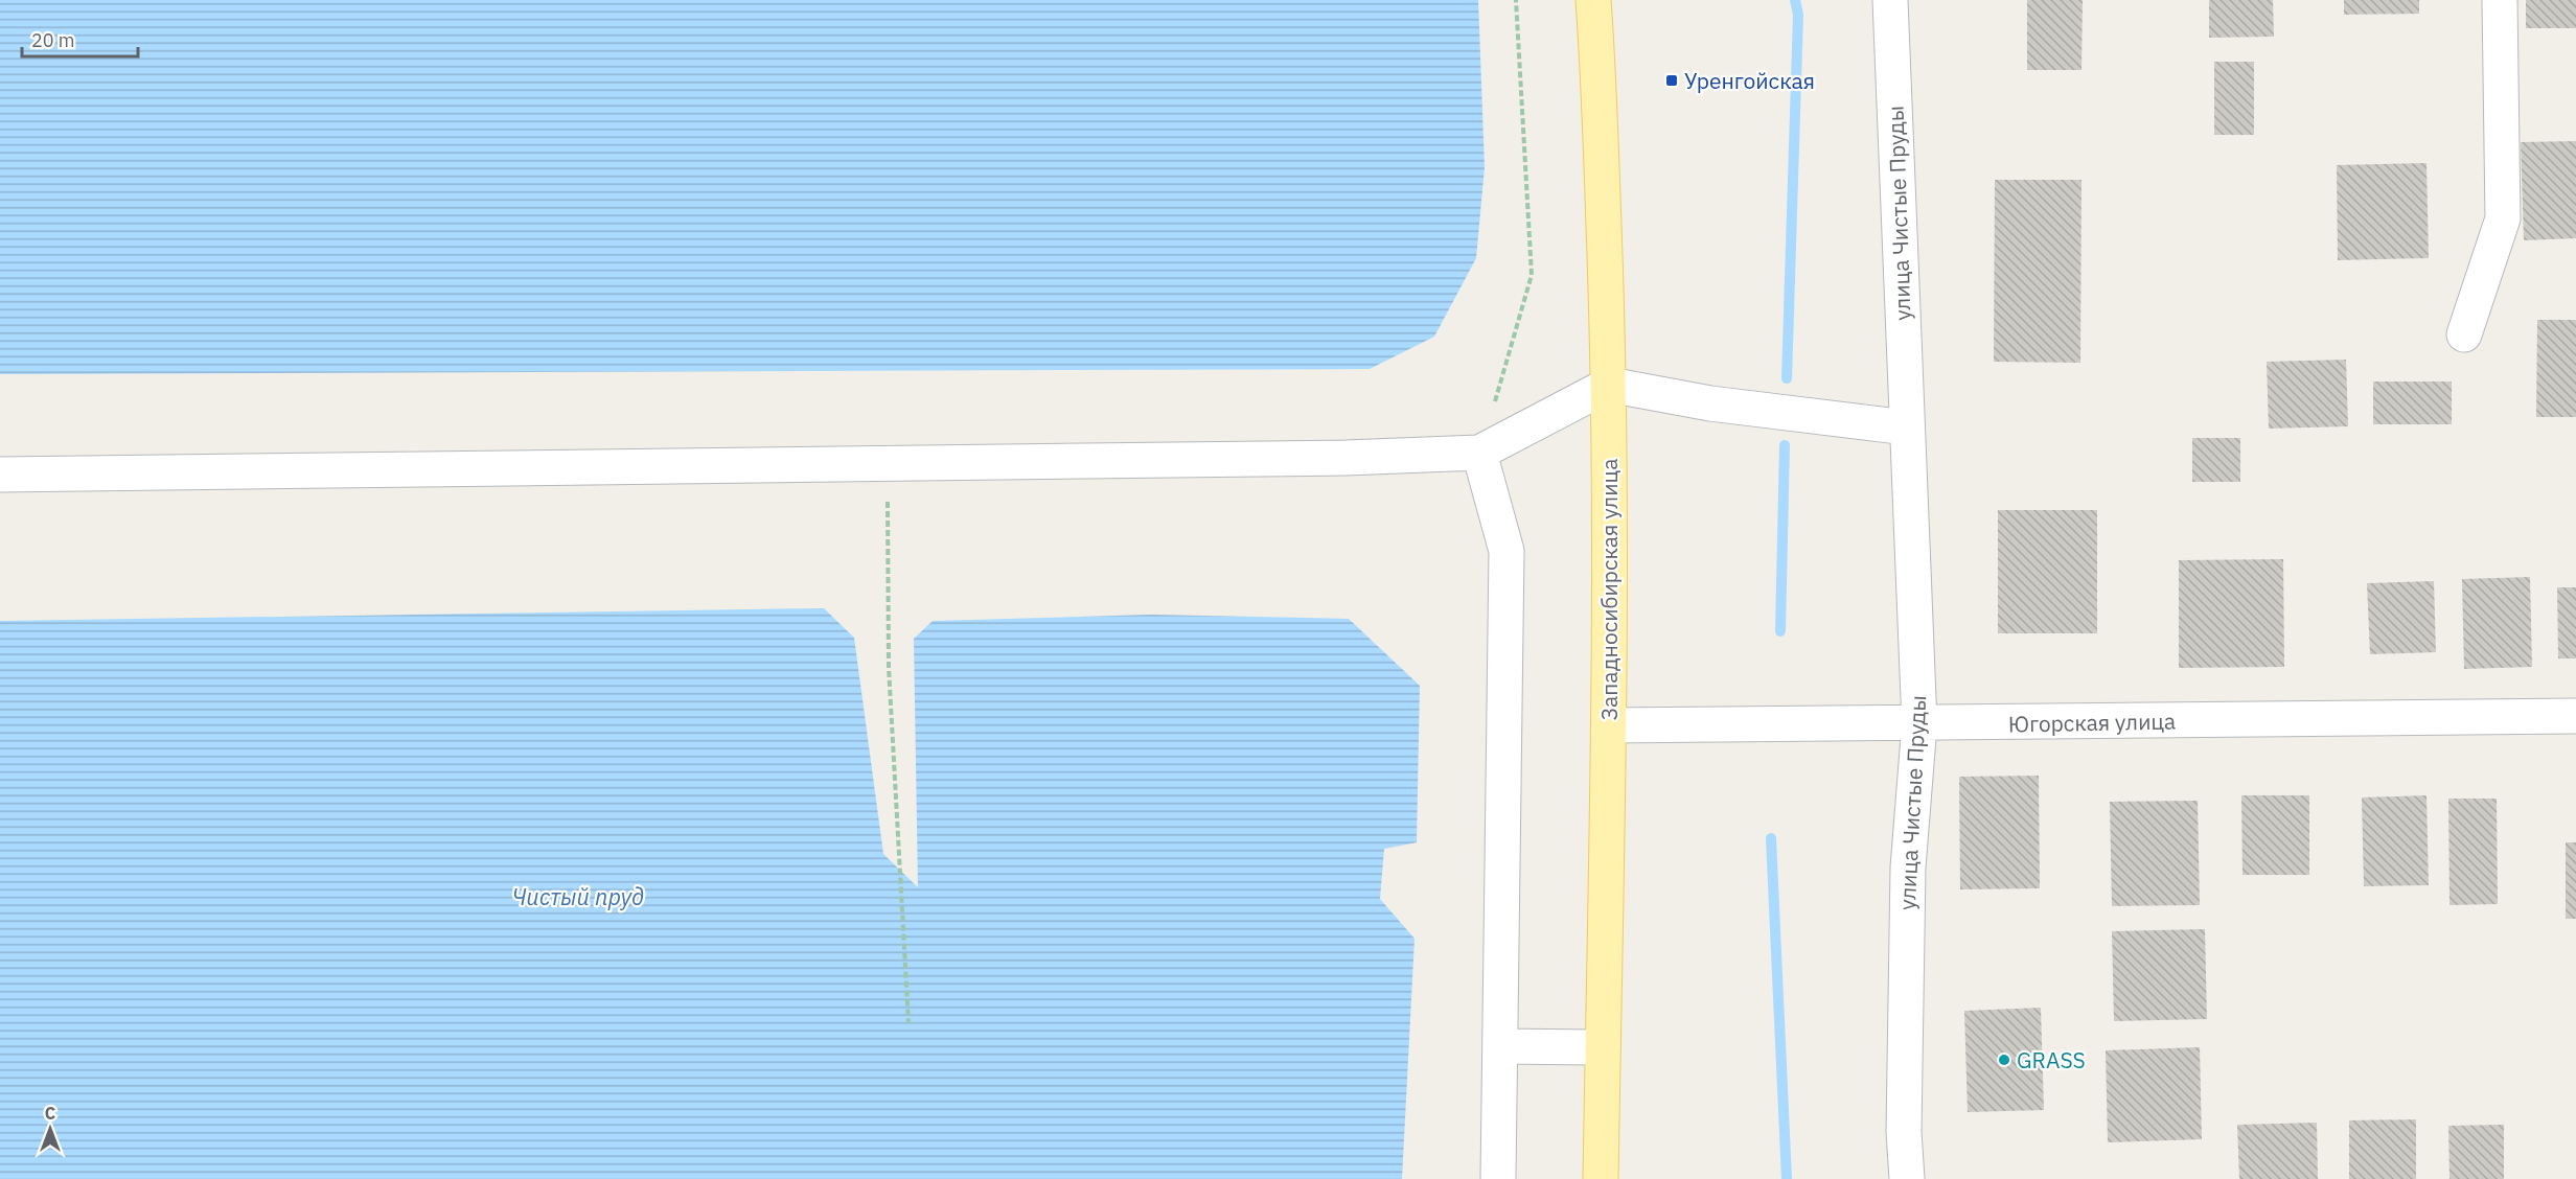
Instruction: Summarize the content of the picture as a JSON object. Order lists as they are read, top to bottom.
{
  "streets": {
    "main road": ["Западносибирская улица"],
    "street": ["улица Чистые Пруды", "Югорская улица"]
  },
  "crossings": [
    ["улица Чистые Пруды", "Югорская улица"],
    ["Западносибирская улица", "Югорская улица"]
  ],
  "water": ["Чистый пруд"],
  "places": {
    "transit": ["Уренгойская"],
    "other": ["GRASS"]
  },
  "scale_bar": "20 m",
  "north": "top"
}
